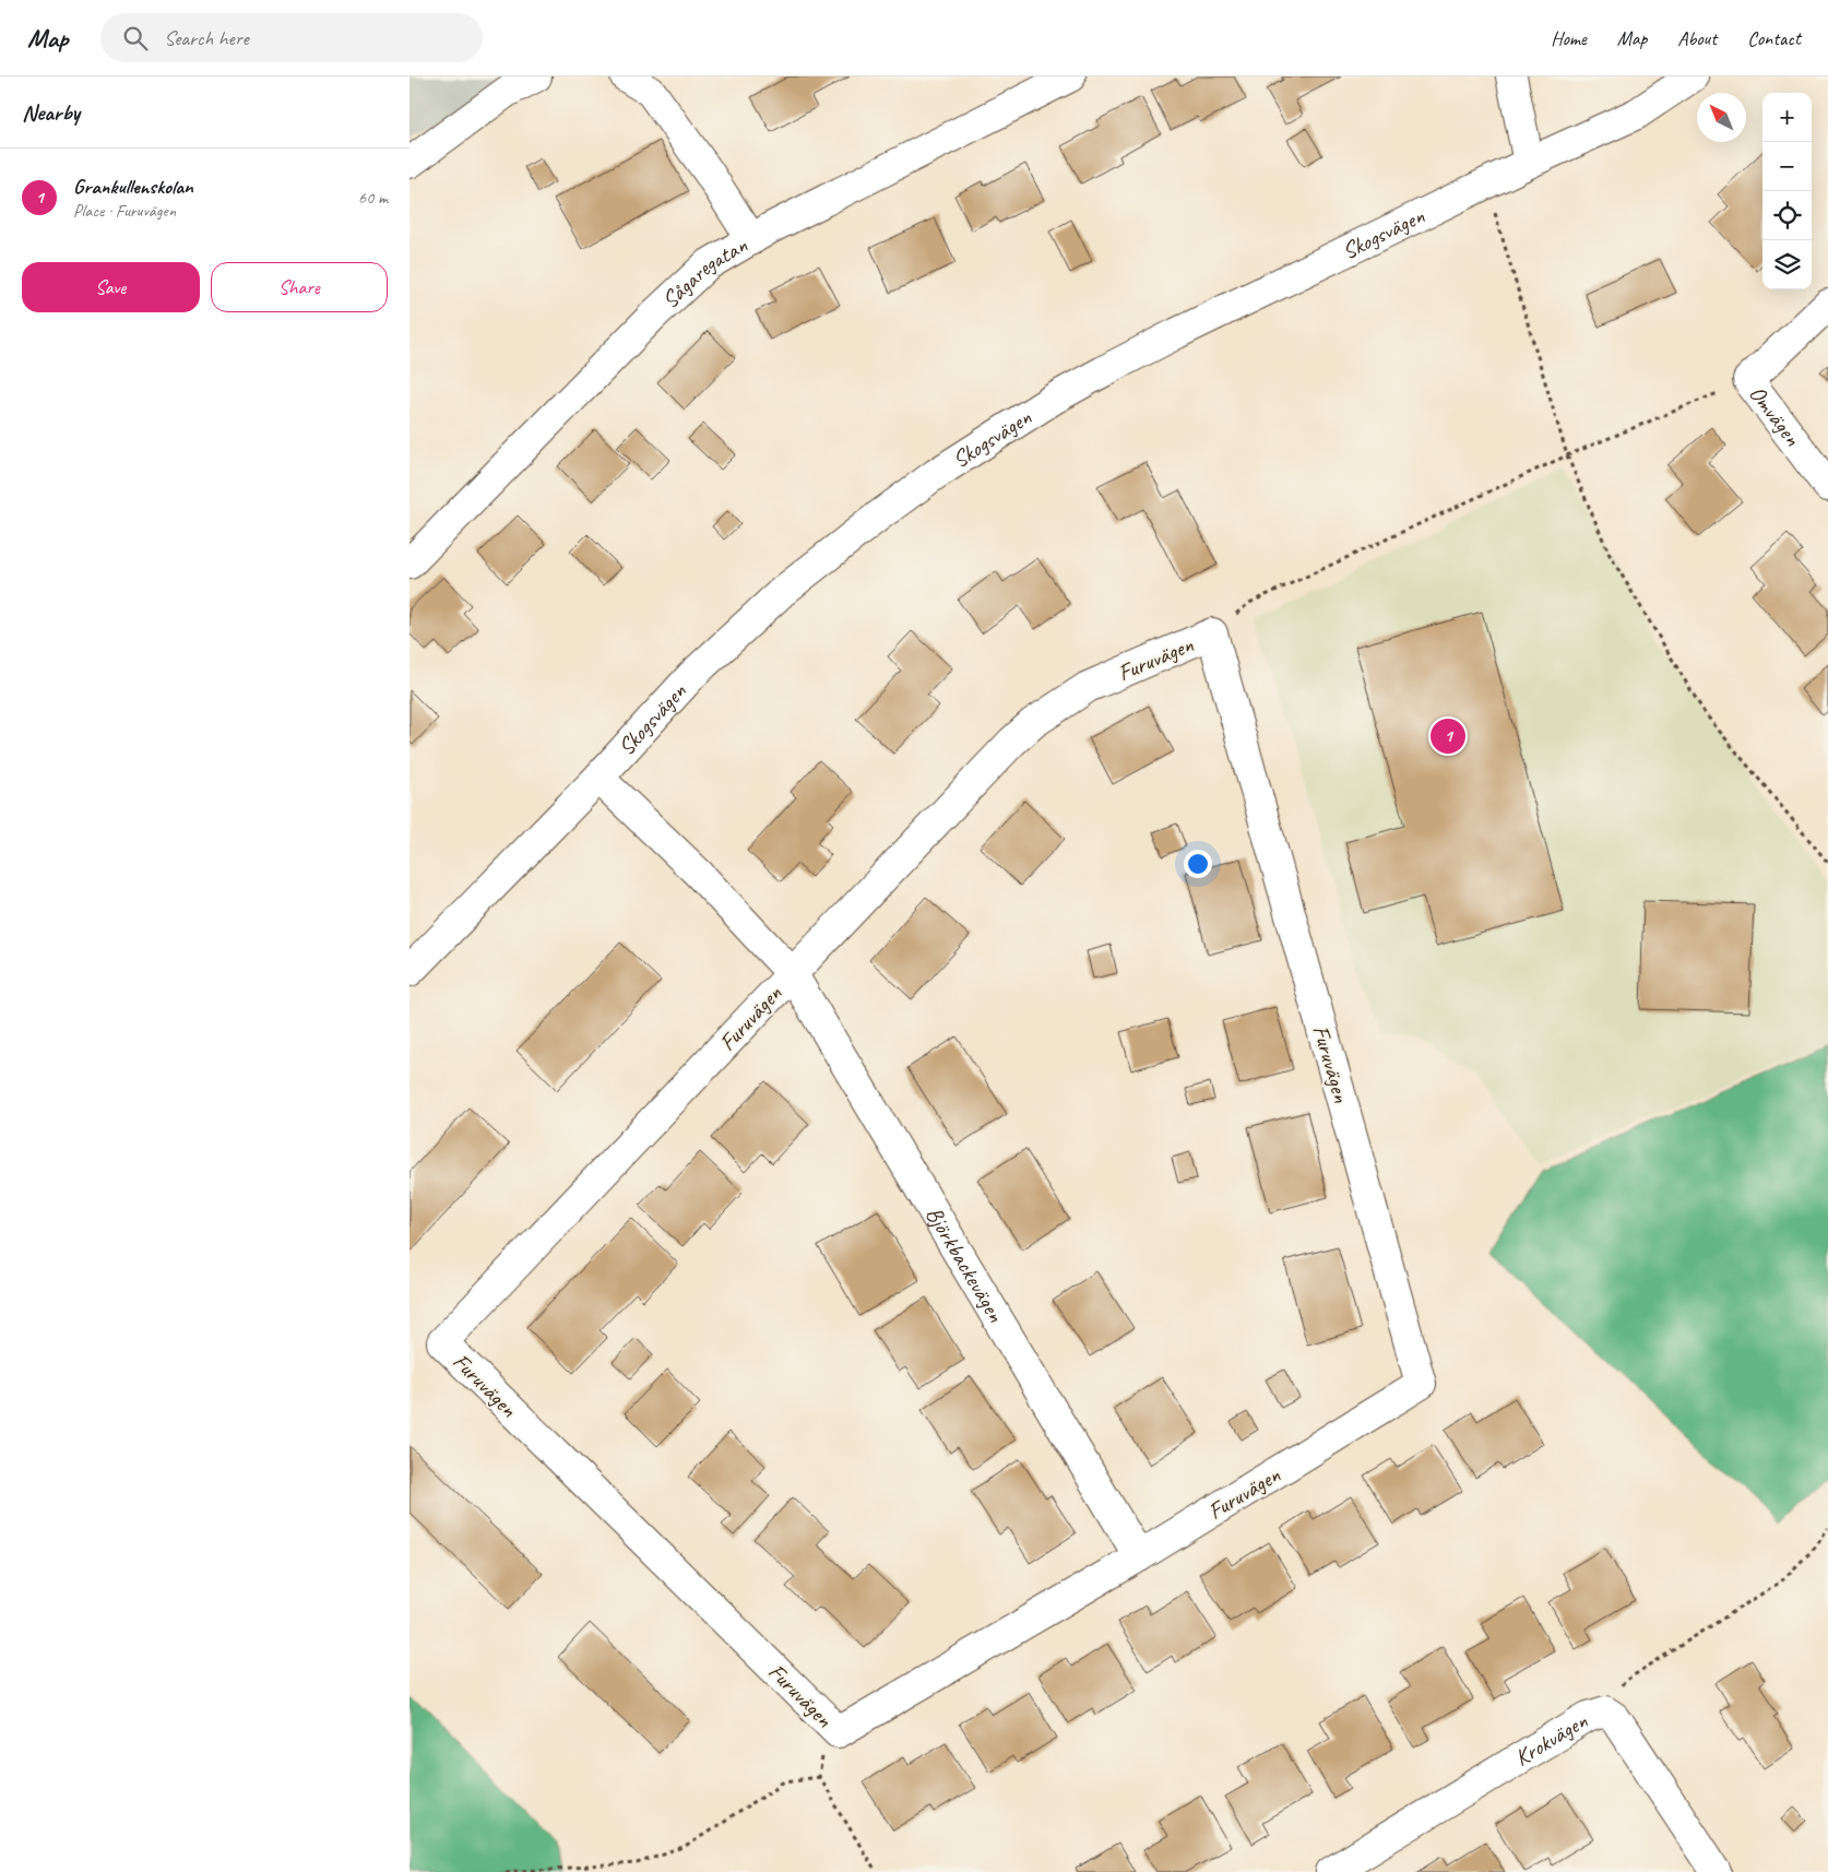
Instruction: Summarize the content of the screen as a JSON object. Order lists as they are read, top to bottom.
{
  "streets": {
    "street": [
      "Skogsvägen",
      "Sågaregatan",
      "Omvägen",
      "Furuvägen",
      "Björkbackevägen",
      "Krokvägen"
    ]
  },
  "crossings": [
    ["Skogsvägen", "Björkbackevägen"],
    ["Furuvägen", "Björkbackevägen"]
  ],
  "north": "top left",
  "page": {
    "header": "Map",
    "search": "Search here",
    "nav": [
      "Home",
      "Map",
      "About",
      "Contact"
    ],
    "heading": "Nearby",
    "map_buttons": ["+", "−"],
    "list": [
      {
        "mark": "1",
        "name": "Grankullenskolan",
        "note": "Place · Furuvägen",
        "value": "60 m"
      }
    ],
    "buttons": ["Save", "Share"],
    "pins": "1"
  }
}
